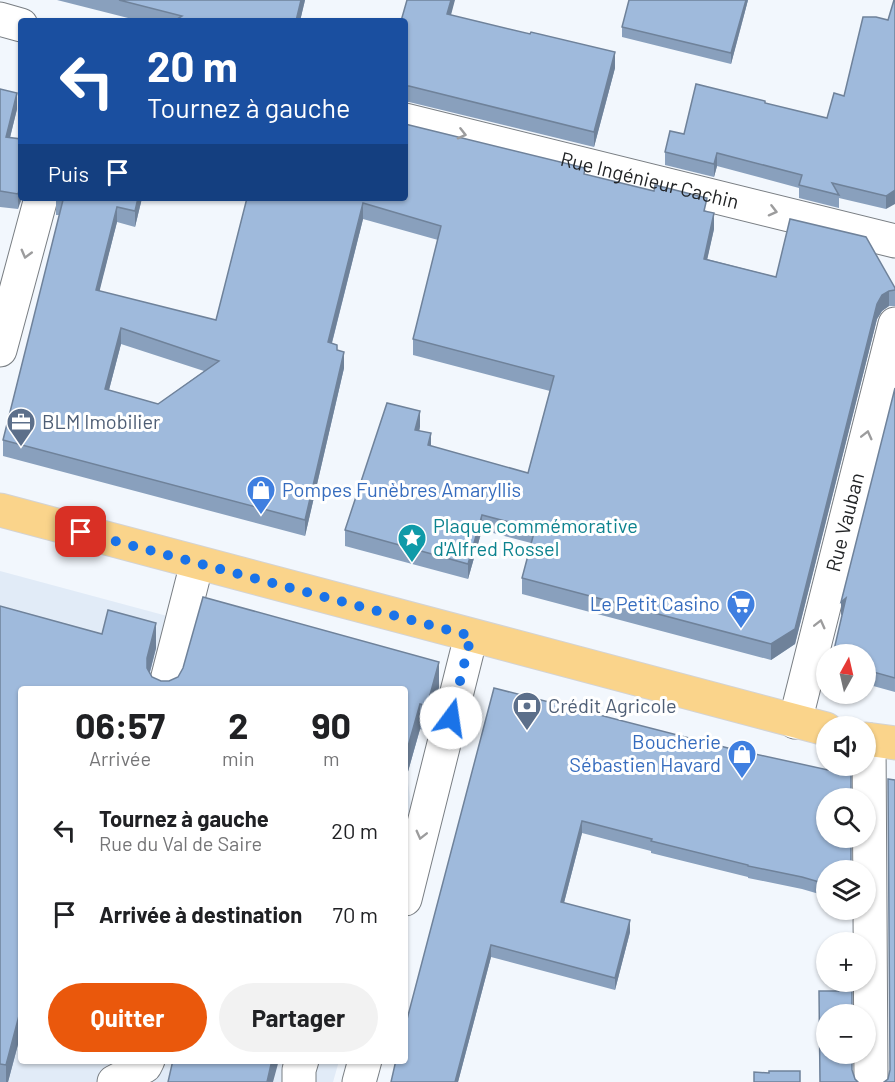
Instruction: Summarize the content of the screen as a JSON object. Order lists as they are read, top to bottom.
{
  "streets": {
    "street": ["Rue Ingénieur Cachin", "Rue Vauban"]
  },
  "one_way": ["Rue Ingénieur Cachin", "Rue Vauban"],
  "places": {
    "office": ["BLM Imobilier"],
    "shop": ["Pompes Funèbres Amaryllis", "Boucherie Sébastien Havard"],
    "place": ["Plaque commémorative d'Alfred Rossel"],
    "supermarket": ["Le Petit Casino"],
    "bank": ["Crédit Agricole"]
  },
  "north": "top",
  "page": {
    "turn": ["20 m", "Tournez à gauche"],
    "then": "Puis",
    "map_buttons": ["+", "−"],
    "eta": [
      "06:57",
      "Arrivée",
      "2",
      "min",
      "90",
      "m"
    ],
    "list": [
      {
        "name": "Tournez à gauche",
        "note": "Rue du Val de Saire",
        "value": "20 m"
      },
      {
        "name": "Arrivée à destination",
        "value": "70 m"
      }
    ],
    "buttons": ["Quitter", "Partager"]
  }
}
